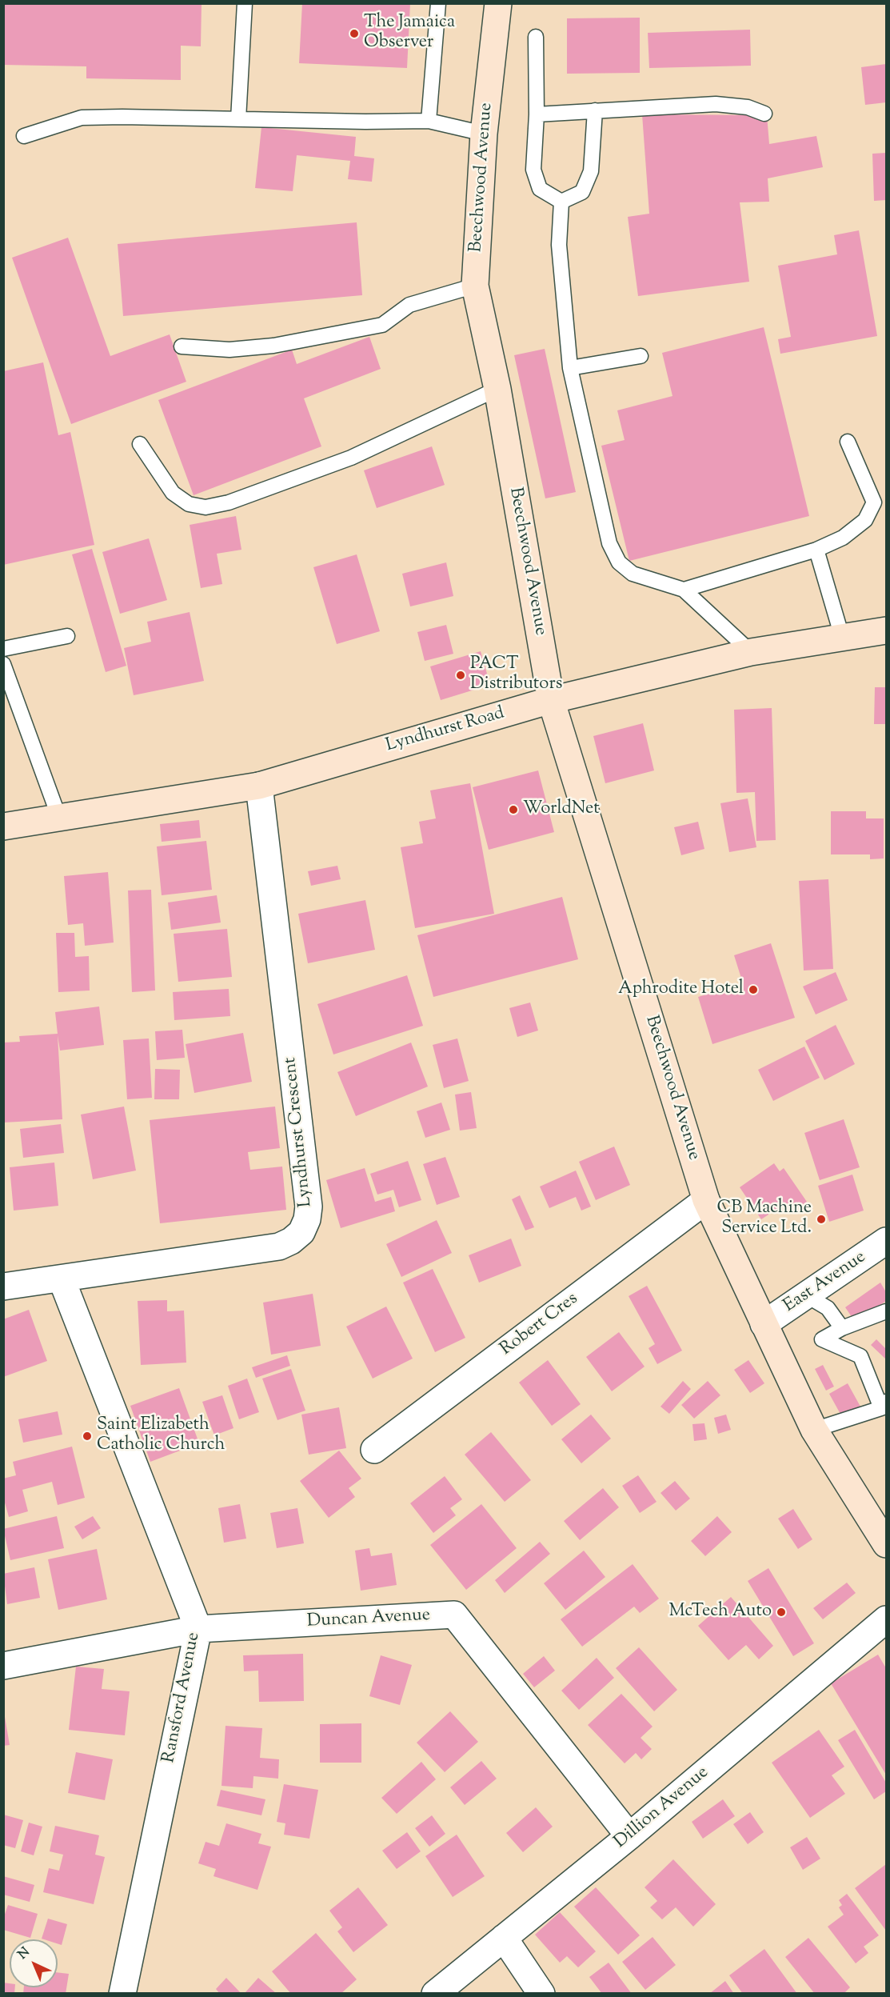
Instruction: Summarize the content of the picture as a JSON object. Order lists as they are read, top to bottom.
{
  "streets": {
    "street": [
      "Beechwood Avenue",
      "Lyndhurst Road",
      "Lyndhurst Crescent",
      "East Avenue",
      "Robert Cres",
      "Duncan Avenue",
      "Ransford Avenue",
      "Dillion Avenue"
    ]
  },
  "crossings": [
    ["Beechwood Avenue", "Lyndhurst Road"],
    ["Beechwood Avenue", "East Avenue"],
    ["Beechwood Avenue", "Robert Cres"],
    ["Lyndhurst Road", "Lyndhurst Crescent"],
    ["Lyndhurst Crescent", "Ransford Avenue"],
    ["Duncan Avenue", "Ransford Avenue"],
    ["Duncan Avenue", "Dillion Avenue"]
  ],
  "places": [
    "The Jamaica Observer",
    "PACT Distributors",
    "WorldNet",
    "Aphrodite Hotel",
    "CB Machine Service Ltd.",
    "Saint Elizabeth Catholic Church",
    "McTech Auto"
  ],
  "north": "top left"
}
